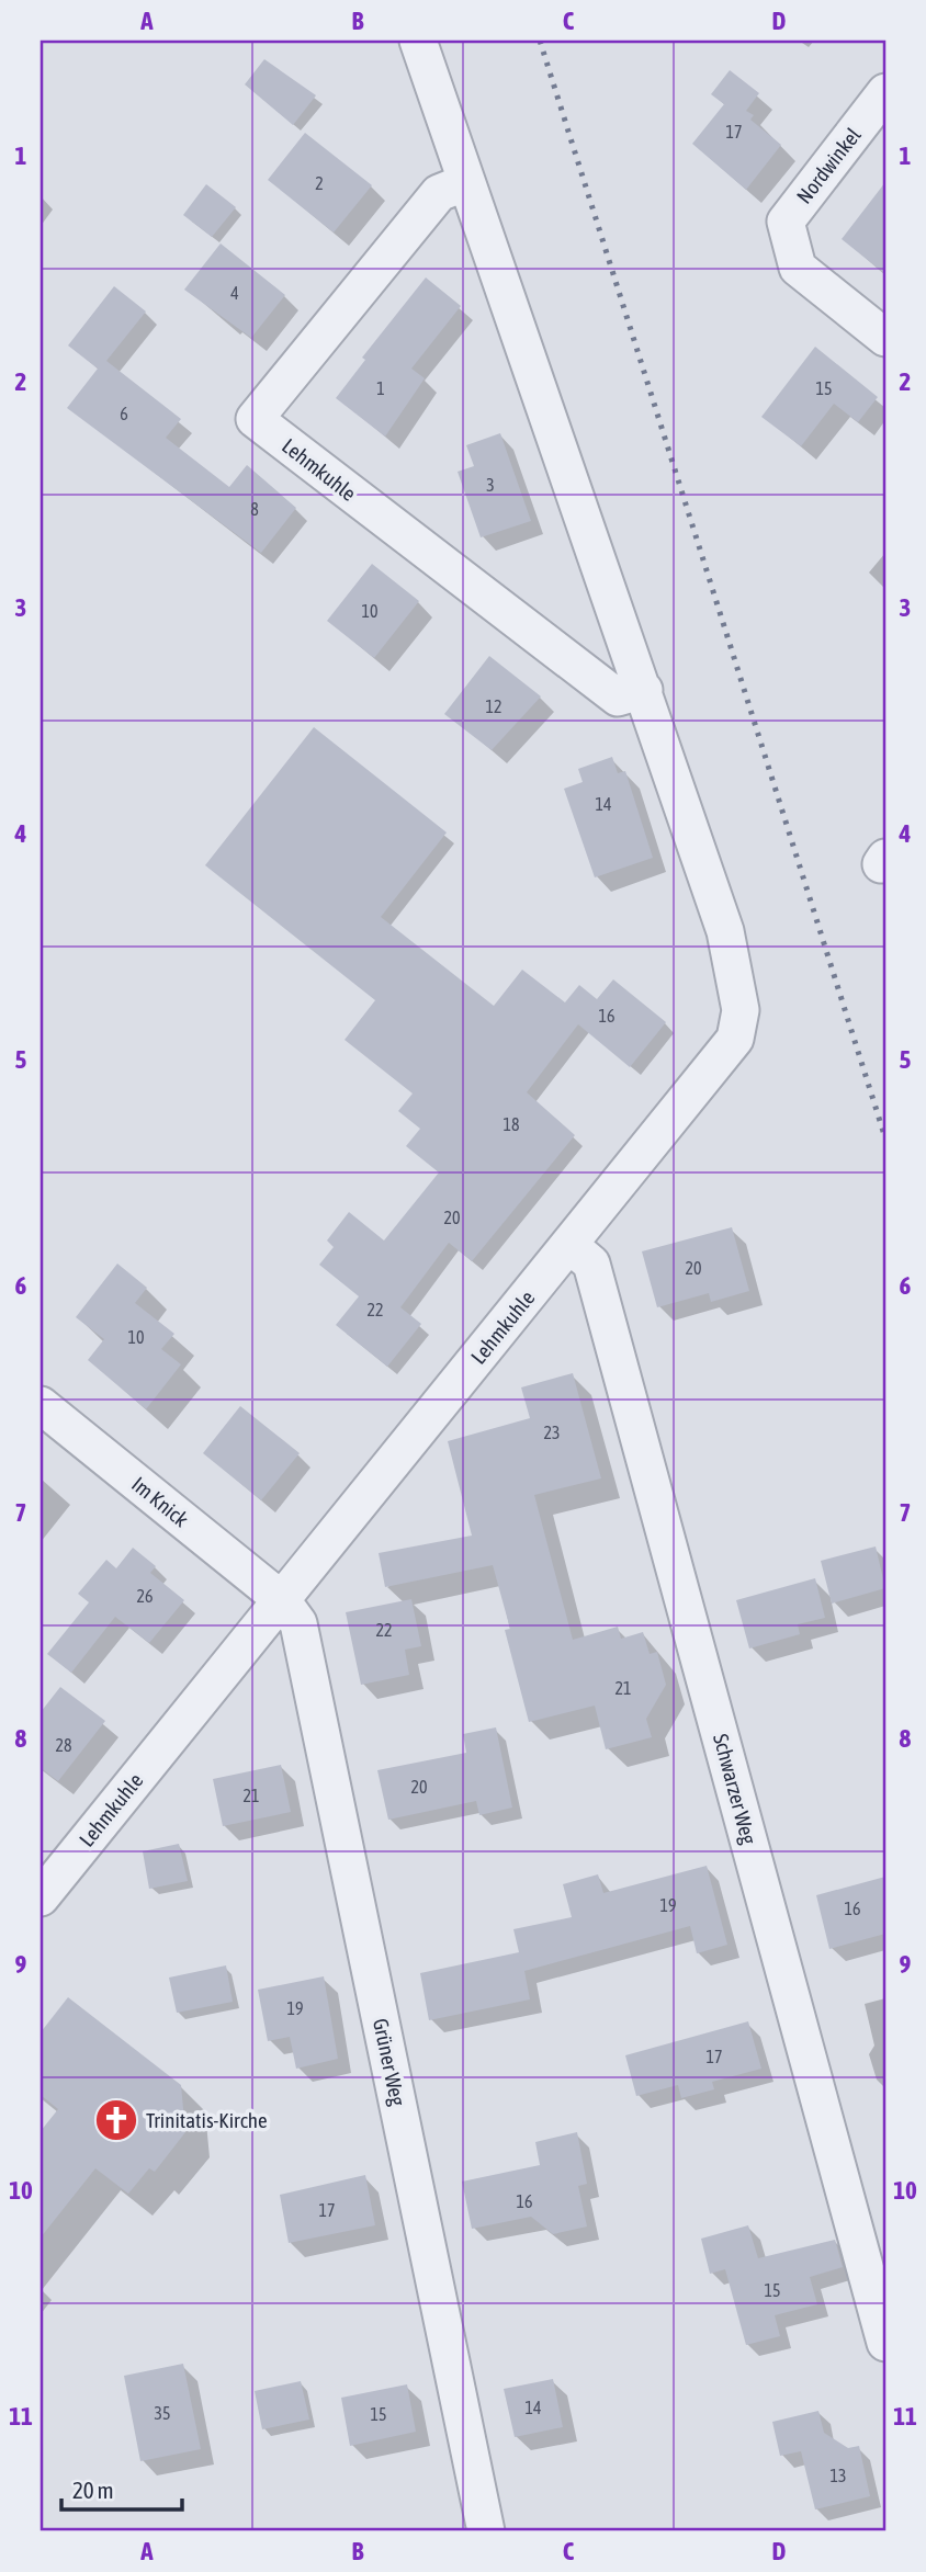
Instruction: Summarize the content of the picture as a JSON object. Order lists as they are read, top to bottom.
{
  "streets": {
    "street": [
      "Nordwinkel",
      "Lehmkuhle",
      "Im Knick",
      "Schwarzer Weg",
      "Grüner Weg"
    ]
  },
  "crossings": [
    ["Lehmkuhle", "Im Knick"],
    ["Lehmkuhle", "Schwarzer Weg"],
    ["Lehmkuhle", "Grüner Weg"],
    ["Im Knick", "Grüner Weg"]
  ],
  "places": {
    "church": ["Trinitatis-Kirche"]
  },
  "house_numbers": [
    "17",
    "2",
    "4",
    "1",
    "15",
    "6",
    "3",
    "8",
    "10",
    "12",
    "14",
    "16",
    "18",
    "20",
    "20",
    "22",
    "10",
    "23",
    "26",
    "22",
    "21",
    "28",
    "20",
    "21",
    "19",
    "16",
    "19",
    "17",
    "16",
    "17",
    "15",
    "14",
    "35",
    "15",
    "13"
  ],
  "scale_bar": "20 m",
  "grid": {
    "columns": [
      "A",
      "B",
      "C",
      "D"
    ],
    "rows": [
      "1",
      "2",
      "3",
      "4",
      "5",
      "6",
      "7",
      "8",
      "9",
      "10",
      "11"
    ]
  }
}
